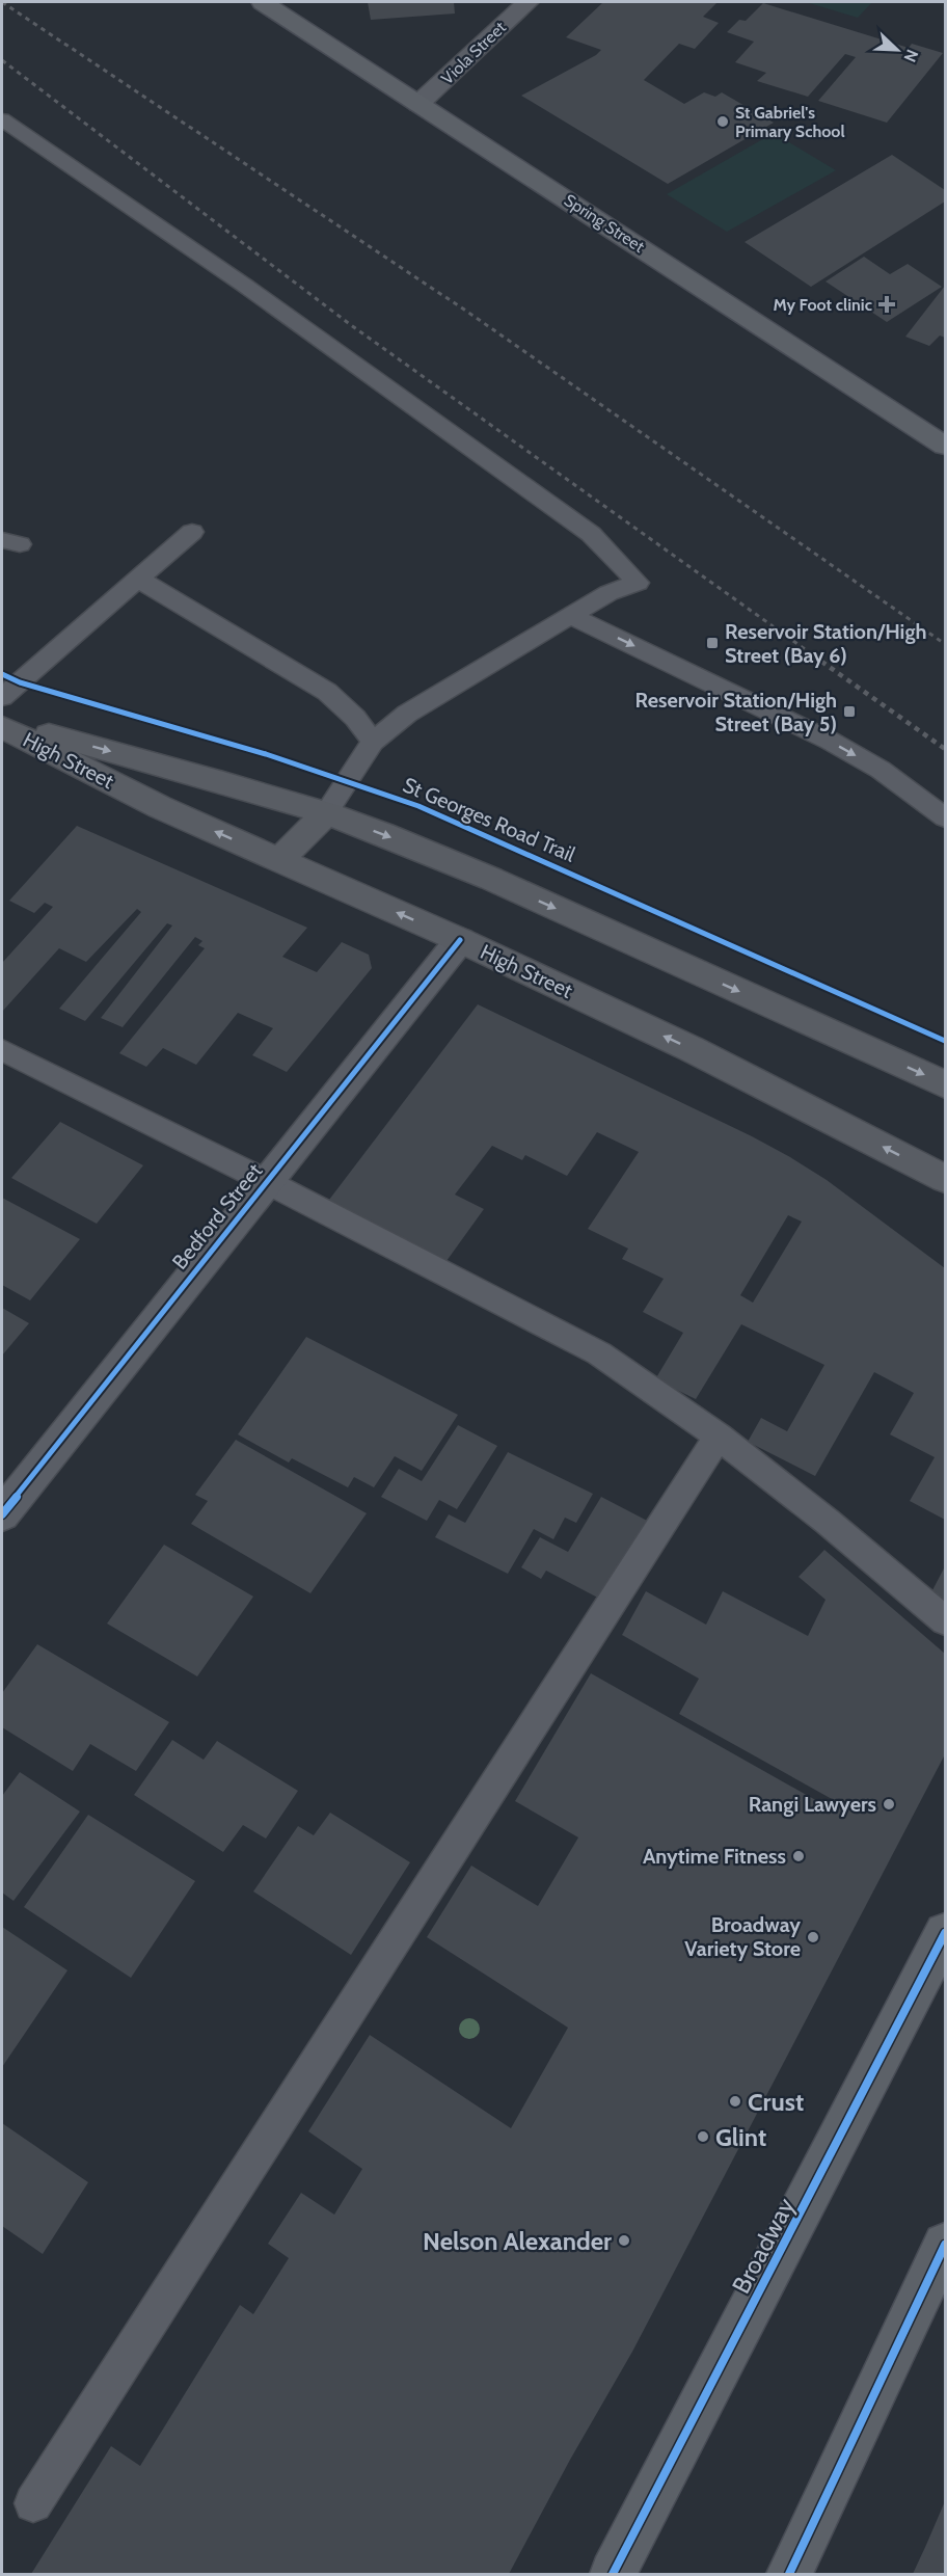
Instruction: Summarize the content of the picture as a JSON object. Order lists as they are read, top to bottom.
{
  "streets": {
    "main road": ["Spring Street", "High Street", "Broadway"],
    "street": ["Viola Street", "Bedford Street"],
    "cycle path": ["St Georges Road Trail"]
  },
  "crossings": [
    ["Viola Street", "Spring Street"],
    ["High Street", "Bedford Street"]
  ],
  "places": {
    "other": [
      "St Gabriel's Primary School",
      "Rangi Lawyers",
      "Anytime Fitness",
      "Broadway Variety Store",
      "Crust",
      "Glint",
      "Nelson Alexander"
    ],
    "health": ["My Foot clinic"],
    "transit": ["Reservoir Station/High Street (Bay 6)", "Reservoir Station/High Street (Bay 5)"]
  },
  "north": "bottom right"
}
